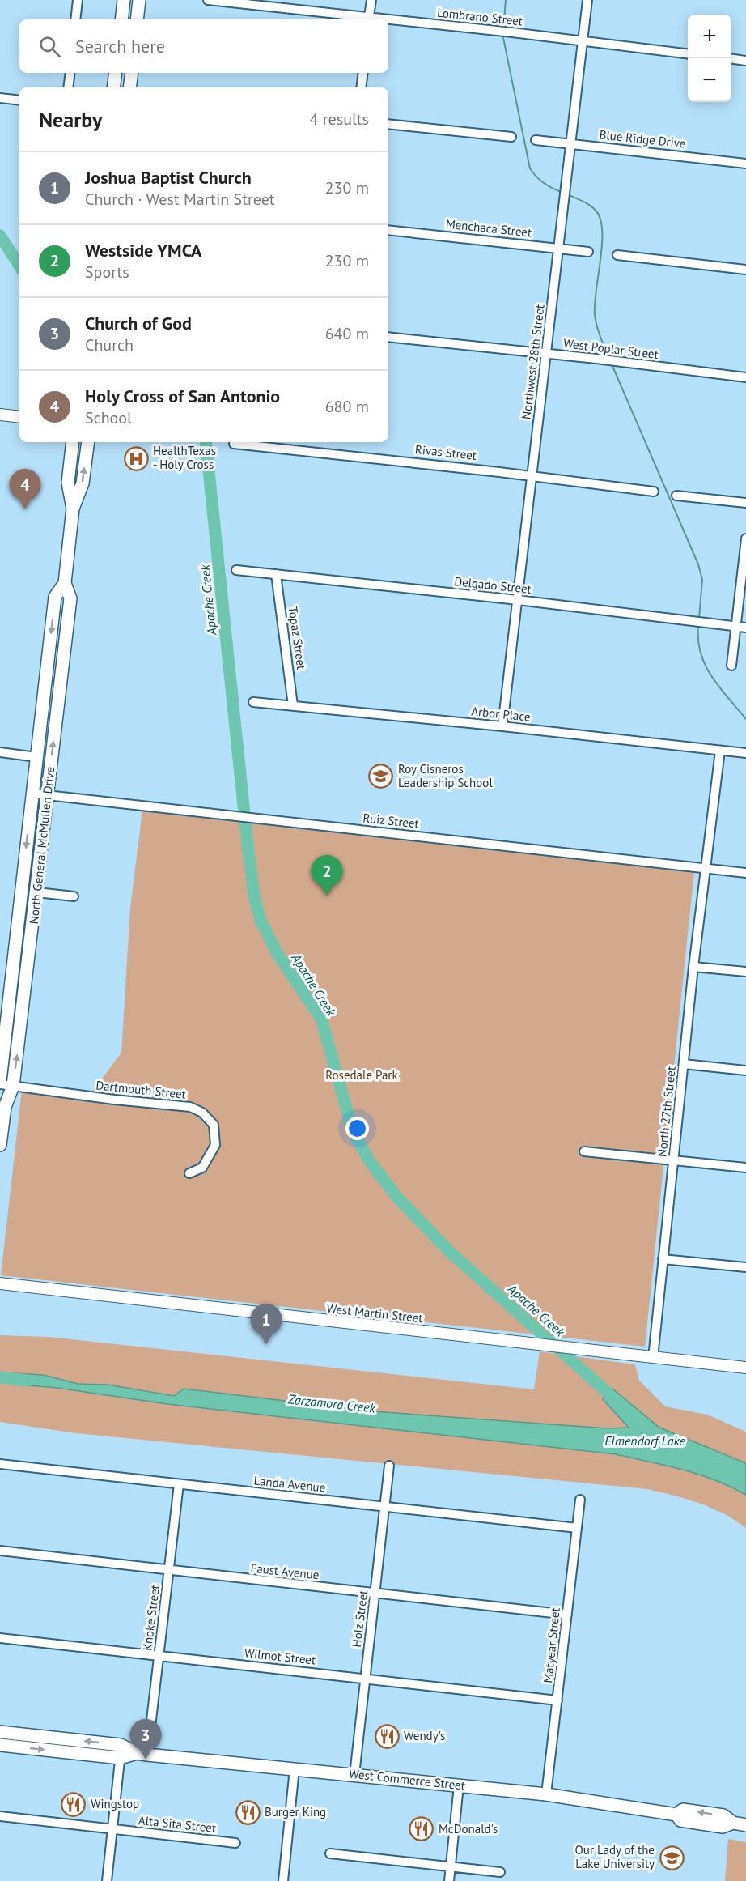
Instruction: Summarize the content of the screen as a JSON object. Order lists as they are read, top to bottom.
{
  "streets": {
    "main road": ["North General McMullen Drive", "West Commerce Street"],
    "street": [
      "Lombrano Street",
      "Blue Ridge Drive",
      "Menchaca Street",
      "West Poplar Street",
      "Northwest 28th Street",
      "Rivas Street",
      "Delgado Street",
      "Topaz Street",
      "Arbor Place",
      "Ruiz Street",
      "Dartmouth Street",
      "North 27th Street",
      "West Martin Street",
      "Landa Avenue",
      "Faust Avenue",
      "Knoke Street",
      "Holz Street",
      "Matyear Street",
      "Wilmot Street",
      "Alta Sita Street"
    ]
  },
  "crossings": [
    ["Lombrano Street", "Northwest 28th Street"],
    ["Blue Ridge Drive", "Northwest 28th Street"],
    ["Menchaca Street", "Northwest 28th Street"],
    ["West Poplar Street", "Northwest 28th Street"],
    ["Northwest 28th Street", "Rivas Street"],
    ["Northwest 28th Street", "Delgado Street"],
    ["Northwest 28th Street", "Arbor Place"],
    ["Delgado Street", "Topaz Street"],
    ["Topaz Street", "Arbor Place"],
    ["Arbor Place", "North 27th Street"],
    ["Ruiz Street", "North General McMullen Drive"],
    ["Ruiz Street", "North 27th Street"],
    ["North General McMullen Drive", "Dartmouth Street"],
    ["North 27th Street", "West Martin Street"],
    ["Landa Avenue", "Knoke Street"],
    ["Landa Avenue", "Holz Street"],
    ["Landa Avenue", "Matyear Street"],
    ["Faust Avenue", "Knoke Street"],
    ["Faust Avenue", "Holz Street"],
    ["Faust Avenue", "Matyear Street"],
    ["Knoke Street", "Wilmot Street"],
    ["Knoke Street", "West Commerce Street"],
    ["Holz Street", "Wilmot Street"],
    ["Holz Street", "West Commerce Street"],
    ["Matyear Street", "Wilmot Street"],
    ["Matyear Street", "West Commerce Street"]
  ],
  "water": ["Apache Creek", "Zarzamora Creek", "Elmendorf Lake"],
  "parks": ["Rosedale Park"],
  "places": {
    "hospital": ["HealthTexas - Holy Cross"],
    "school or university": ["Roy Cisneros Leadership School", "Our Lady of the Lake University"],
    "restaurant": [
      "Wendy's",
      "Wingstop",
      "Burger King",
      "McDonald's"
    ]
  },
  "page": {
    "map_buttons": ["+", "−"],
    "search": "Search here",
    "heading": ["Nearby", "4 results"],
    "list": [
      {
        "mark": "1",
        "name": "Joshua Baptist Church",
        "note": "Church · West Martin Street",
        "value": "230 m"
      },
      {
        "mark": "2",
        "name": "Westside YMCA",
        "note": "Sports",
        "value": "230 m"
      },
      {
        "mark": "3",
        "name": "Church of God",
        "note": "Church",
        "value": "640 m"
      },
      {
        "mark": "4",
        "name": "Holy Cross of San Antonio",
        "note": "School",
        "value": "680 m"
      }
    ],
    "pins": [
      "4",
      "2",
      "1",
      "3"
    ]
  }
}
